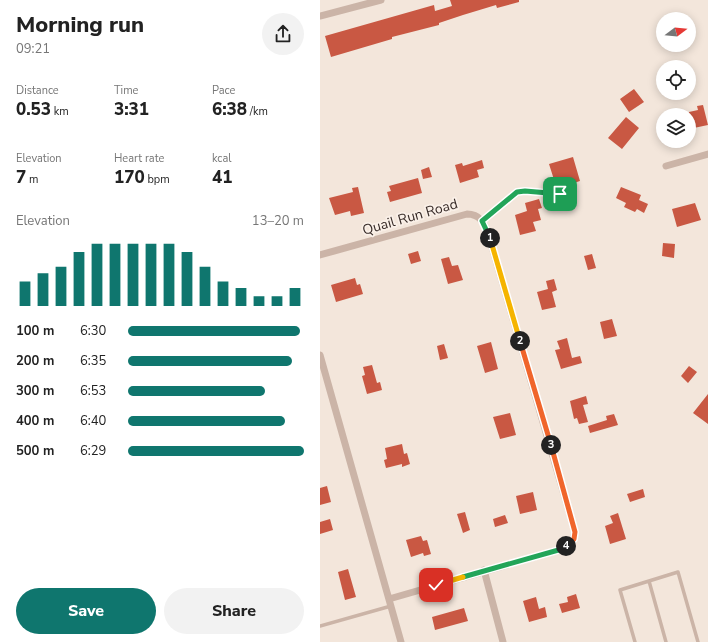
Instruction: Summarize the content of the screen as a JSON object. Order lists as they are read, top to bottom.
{
  "streets": {
    "street": ["Quail Run Road"]
  },
  "north": "right",
  "page": {
    "heading": ["Morning run", "09:21"],
    "stats": [
      ["Distance", "0.53 km"],
      ["Time", "3:31"],
      ["Pace", "6:38 /km"],
      ["Elevation", "7 m"],
      ["Heart rate", "170 bpm"],
      ["kcal", "41"]
    ],
    "chart": ["Elevation", "13–20 m"],
    "pins": [
      "1",
      "2",
      "3",
      "4"
    ],
    "list": [
      {
        "name": "100 m",
        "note": "6:30"
      },
      {
        "name": "200 m",
        "note": "6:35"
      },
      {
        "name": "300 m",
        "note": "6:53"
      },
      {
        "name": "400 m",
        "note": "6:40"
      },
      {
        "name": "500 m",
        "note": "6:29"
      }
    ],
    "buttons": ["Save", "Share"]
  }
}
